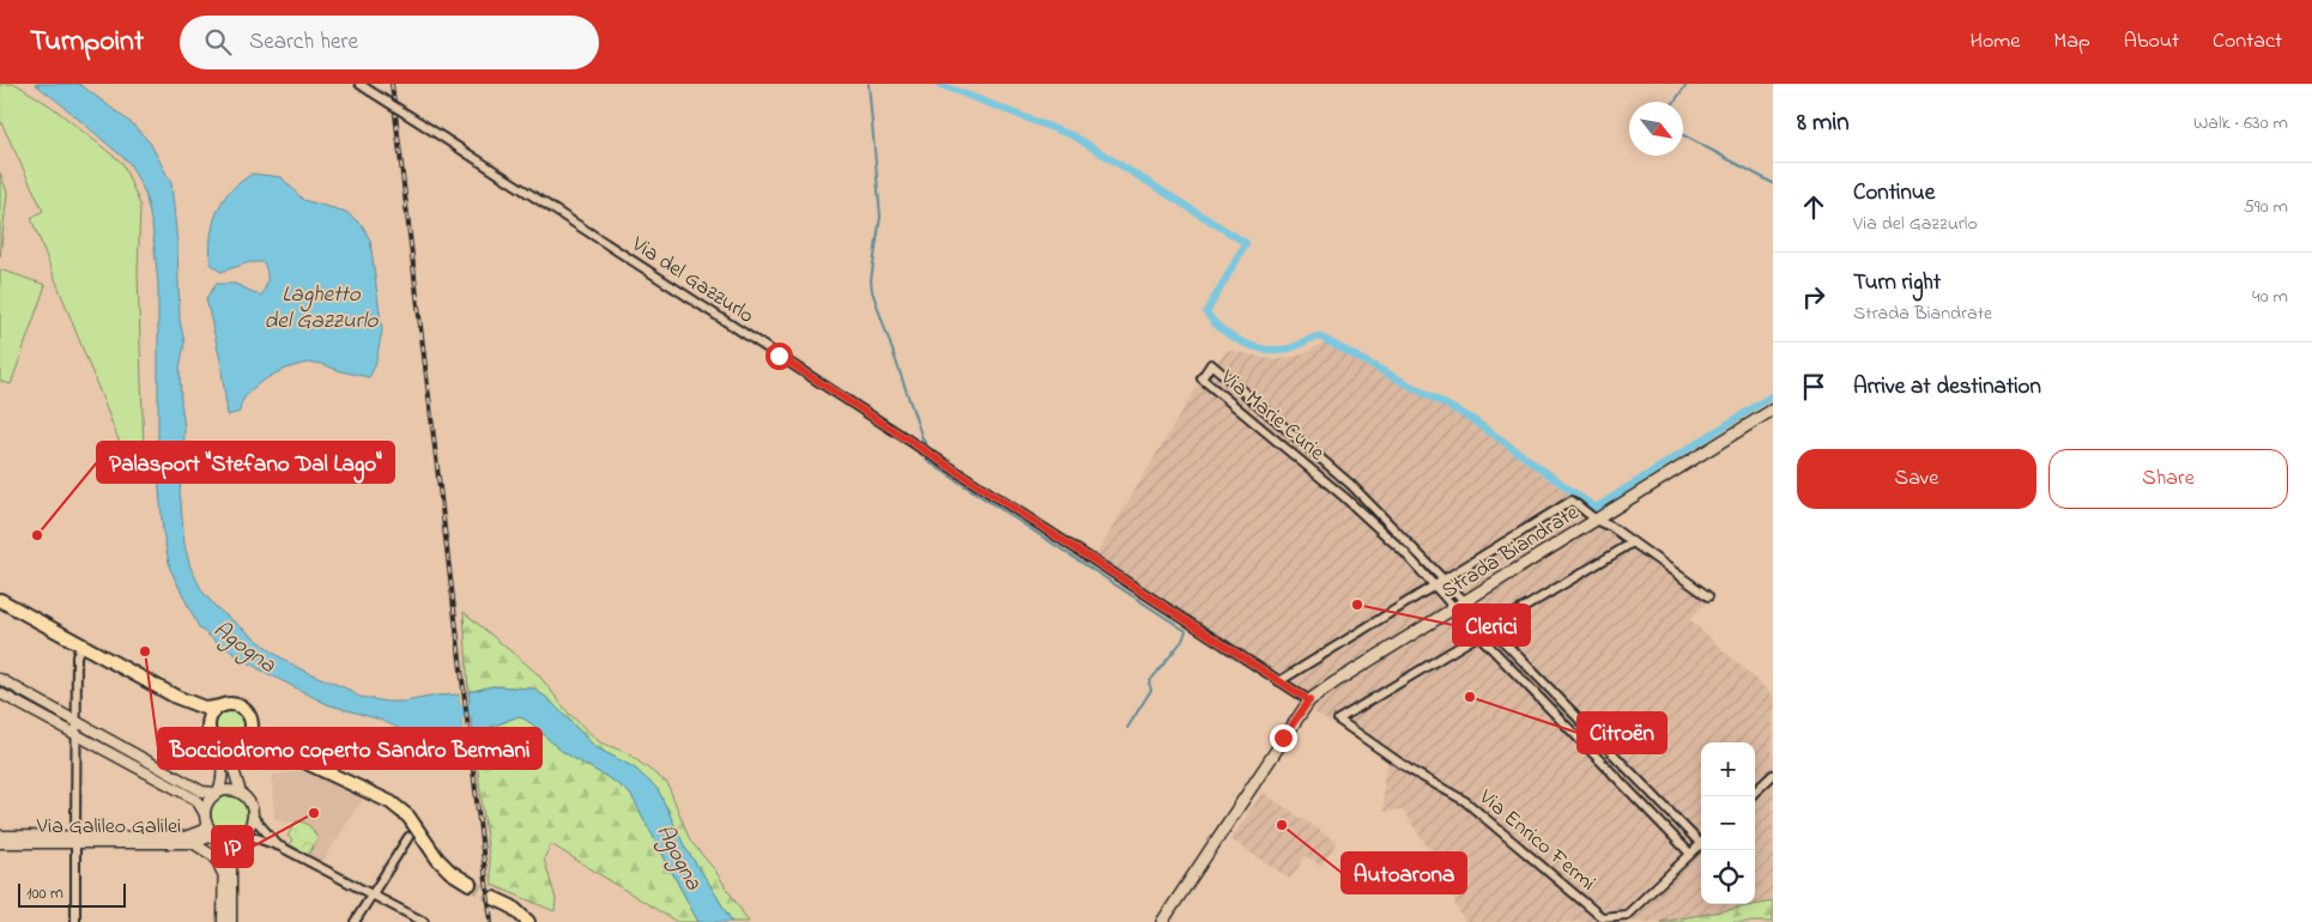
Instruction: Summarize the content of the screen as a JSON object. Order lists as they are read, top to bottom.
{
  "streets": {
    "main road": ["Strada Biandrate"],
    "street": [
      "Via del Gazzurlo",
      "Via Marie Curie",
      "Via Galileo Galilei",
      "Via Enrico Fermi"
    ]
  },
  "crossings": [
    ["Via del Gazzurlo", "Strada Biandrate"],
    ["Via Marie Curie", "Strada Biandrate"],
    ["Via Marie Curie", "Via Enrico Fermi"]
  ],
  "water": ["Laghetto del Gazzurlo", "Agogna"],
  "places": [
    "Palasport \"Stefano Dal Lago\"",
    "Clerici",
    "Bocciodromo coperto Sandro Bermani",
    "Citroën",
    "IP",
    "Autoarona"
  ],
  "scale_bar": "100 m",
  "north": "bottom right",
  "page": {
    "header": "Turnpoint",
    "search": "Search here",
    "nav": [
      "Home",
      "Map",
      "About",
      "Contact"
    ],
    "heading": ["8 min", "Walk · 630 m"],
    "list": [
      ["Continue", "Via del Gazzurlo", "590 m"],
      ["Turn right", "Strada Biandrate", "40 m"],
      "Arrive at destination"
    ],
    "buttons": ["Save", "Share"],
    "map_buttons": ["+", "−"],
    "scale": "100 m"
  }
}
